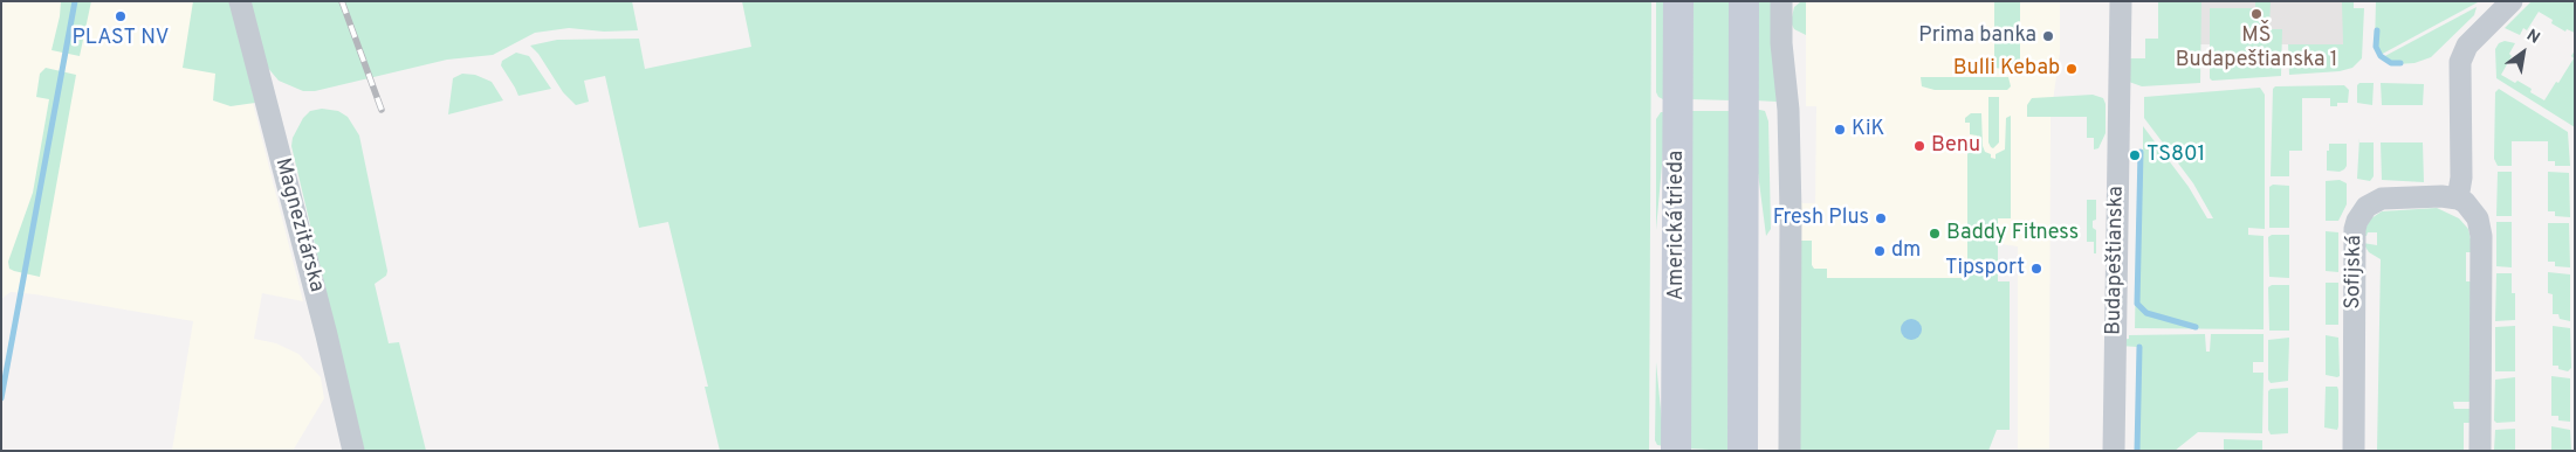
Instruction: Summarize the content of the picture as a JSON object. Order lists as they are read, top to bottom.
{
  "streets": {
    "street": [
      "Magnezitárska",
      "Americká trieda",
      "Budapeštianska",
      "Sofijská"
    ]
  },
  "places": [
    "MŠ Budapeštianska 1",
    "PLAST NV",
    "Prima banka",
    "Bulli Kebab",
    "KiK",
    "Benu",
    "TS801",
    "Fresh Plus",
    "Baddy Fitness",
    "dm",
    "Tipsport"
  ],
  "north": "top right"
}
